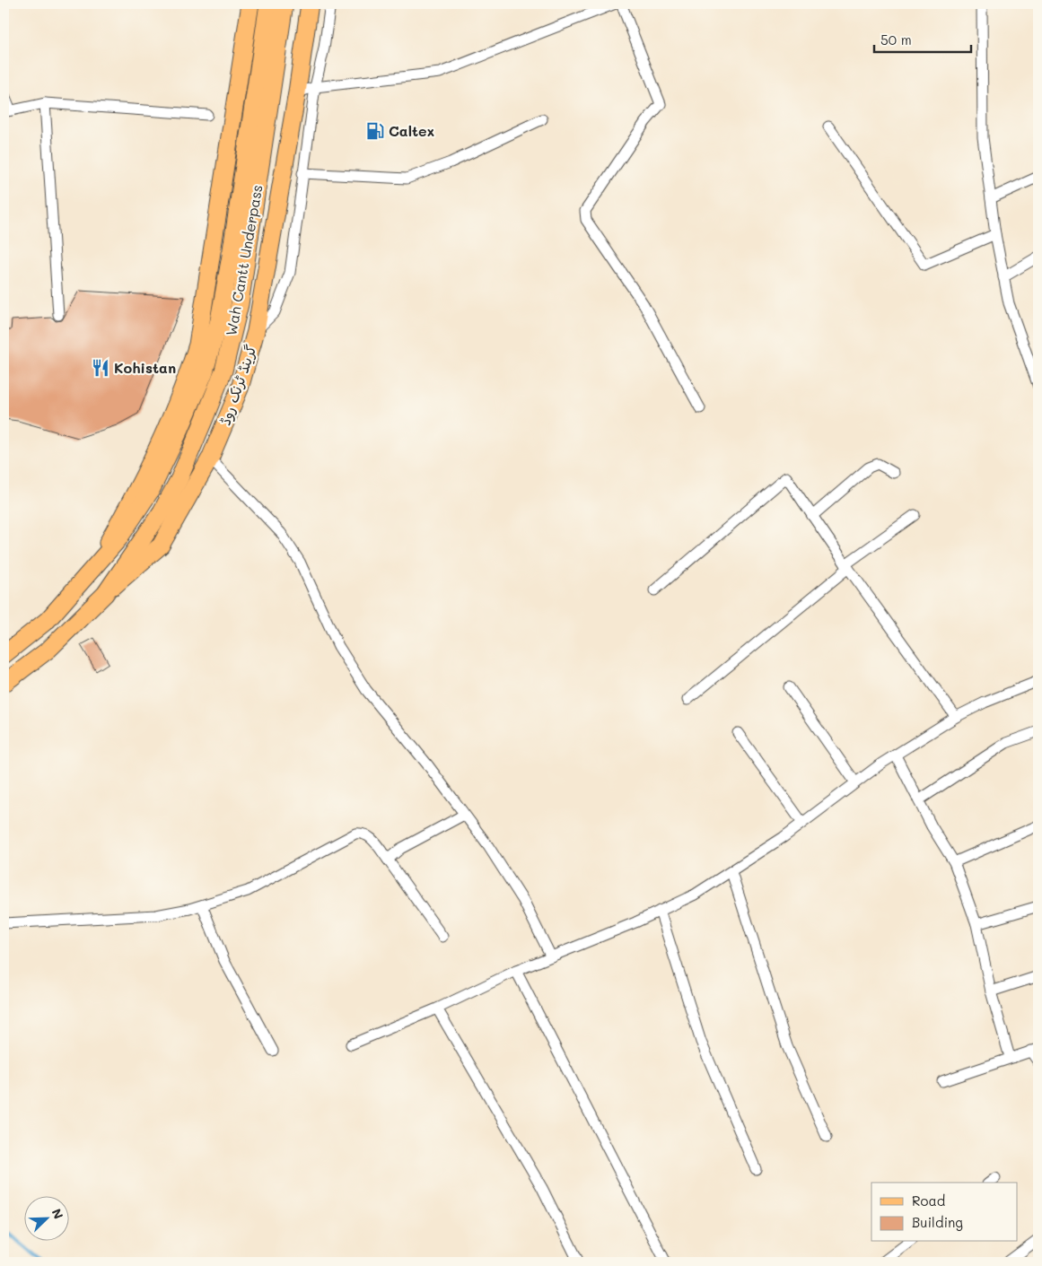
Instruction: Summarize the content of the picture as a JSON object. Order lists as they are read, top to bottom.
{
  "streets": {
    "main road": ["Wah Cantt Underpass", "گرینڈ ٹرنک روڈ"]
  },
  "crossings": [
    ["Wah Cantt Underpass", "گرینڈ ٹرنک روڈ"]
  ],
  "places": {
    "fuel station": ["Caltex"],
    "restaurant": ["Kohistan"]
  },
  "legend": ["Road", "Building"],
  "scale_bar": "50 m",
  "north": "top right"
}
